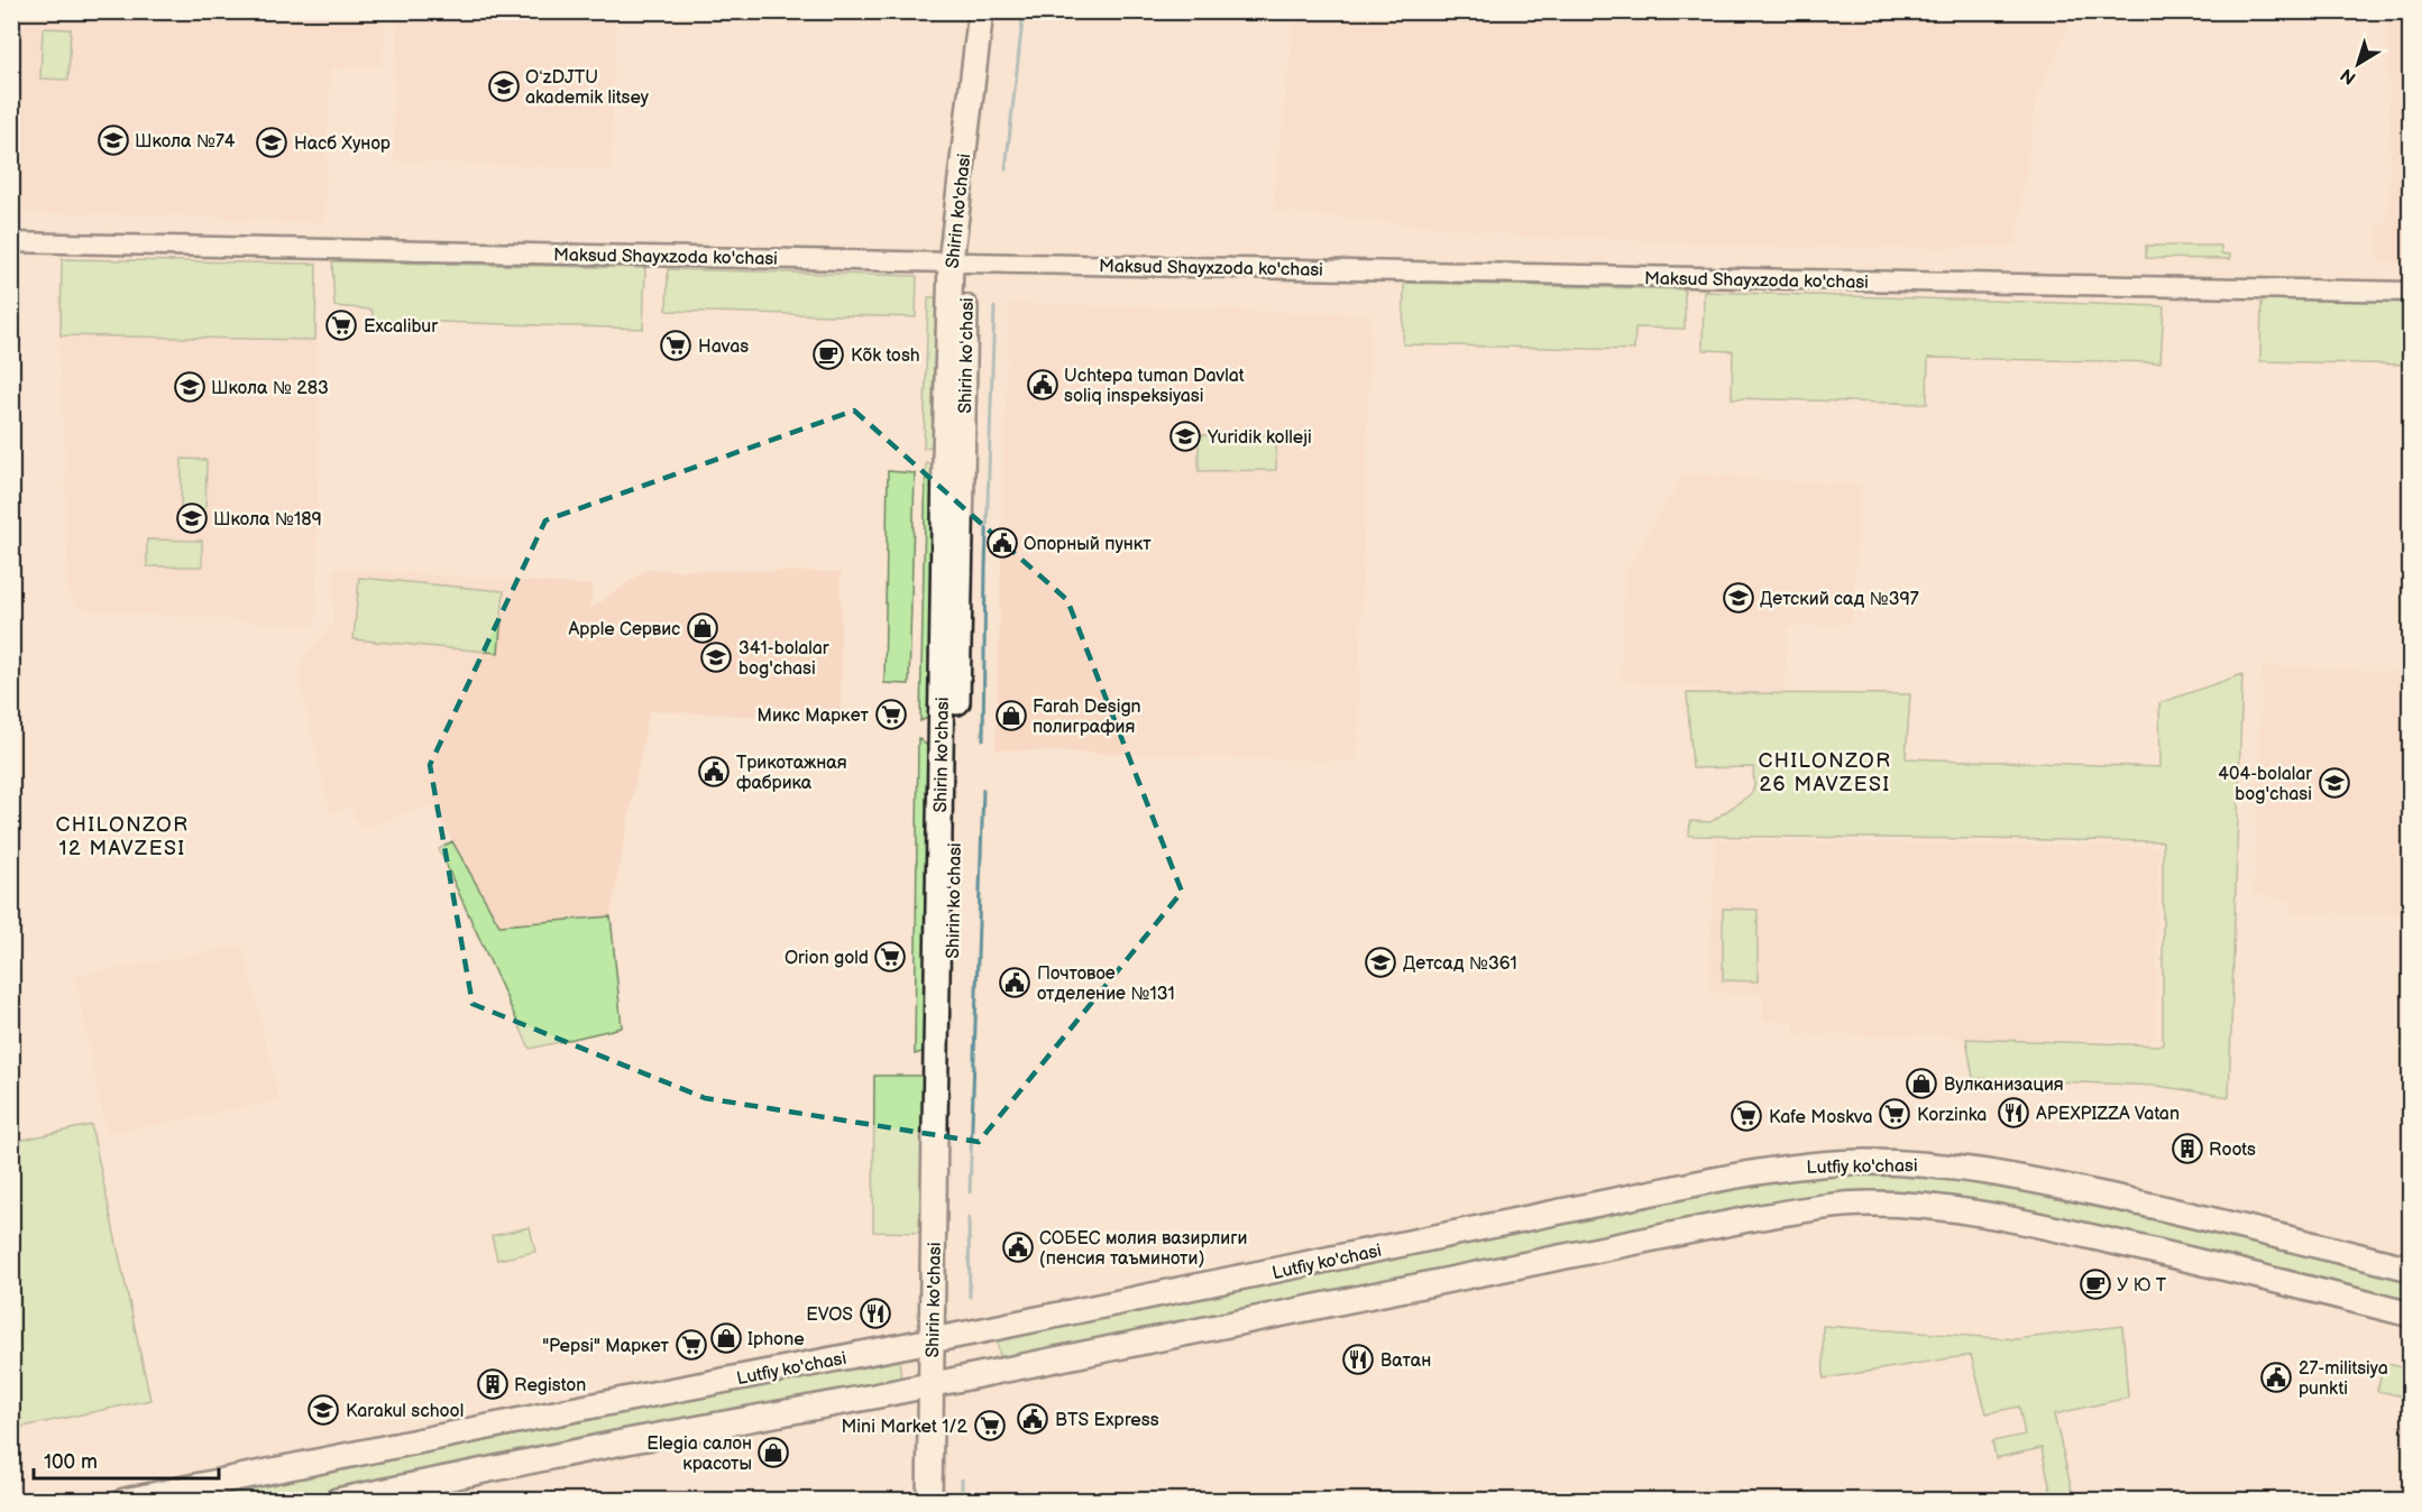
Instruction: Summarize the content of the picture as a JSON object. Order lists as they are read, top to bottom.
{
  "streets": {
    "main road": ["Shirin ko'chasi", "Lutfiy ko'chasi"],
    "street": ["Maksud Shayxzoda ko'chasi"]
  },
  "crossings": [
    ["Shirin ko'chasi", "Maksud Shayxzoda ko'chasi"],
    ["Shirin ko'chasi", "Lutfiy ko'chasi"]
  ],
  "districts": ["CHILONZOR 26 MAVZESI", "CHILONZOR 12 MAVZESI"],
  "places": {
    "school or university": [
      "OʻzDJTU akademik litsey",
      "Школа №74",
      "Насб Хунор",
      "Школа № 283",
      "Yuridik kolleji",
      "Школа №189",
      "Детский сад №397",
      "341-bolalar bog'chasi",
      "404-bolalar bog'chasi",
      "Детсад №361",
      "Karakul school"
    ],
    "supermarket": [
      "Excalibur",
      "Havas",
      "Микс Маркет",
      "Orion gold",
      "Korzinka",
      "Kafe Moskva",
      "\"Pepsi\" Маркет",
      "Mini Market 1/2"
    ],
    "cafe": ["Kõk tosh", "У Ю Т"],
    "public building": [
      "Uchtepa tuman Davlat soliq inspeksiyasi",
      "Опорный пункт",
      "Трикотажная фабрика",
      "Почтовое отделение №131",
      "СОБЕС молия вазирлиги (пенсия таъминоти)",
      "27-militsiya punkti",
      "BTS Express"
    ],
    "shop": [
      "Apple Сервис",
      "Farah Design полиграфия",
      "Вулканизация",
      "Iphone",
      "Elegia салон красоты"
    ],
    "restaurant": ["APEXPIZZA Vatan", "EVOS", "Ватан"],
    "building": ["Roots", "Registon"]
  },
  "scale_bar": "100 m",
  "north": "bottom left"
}
